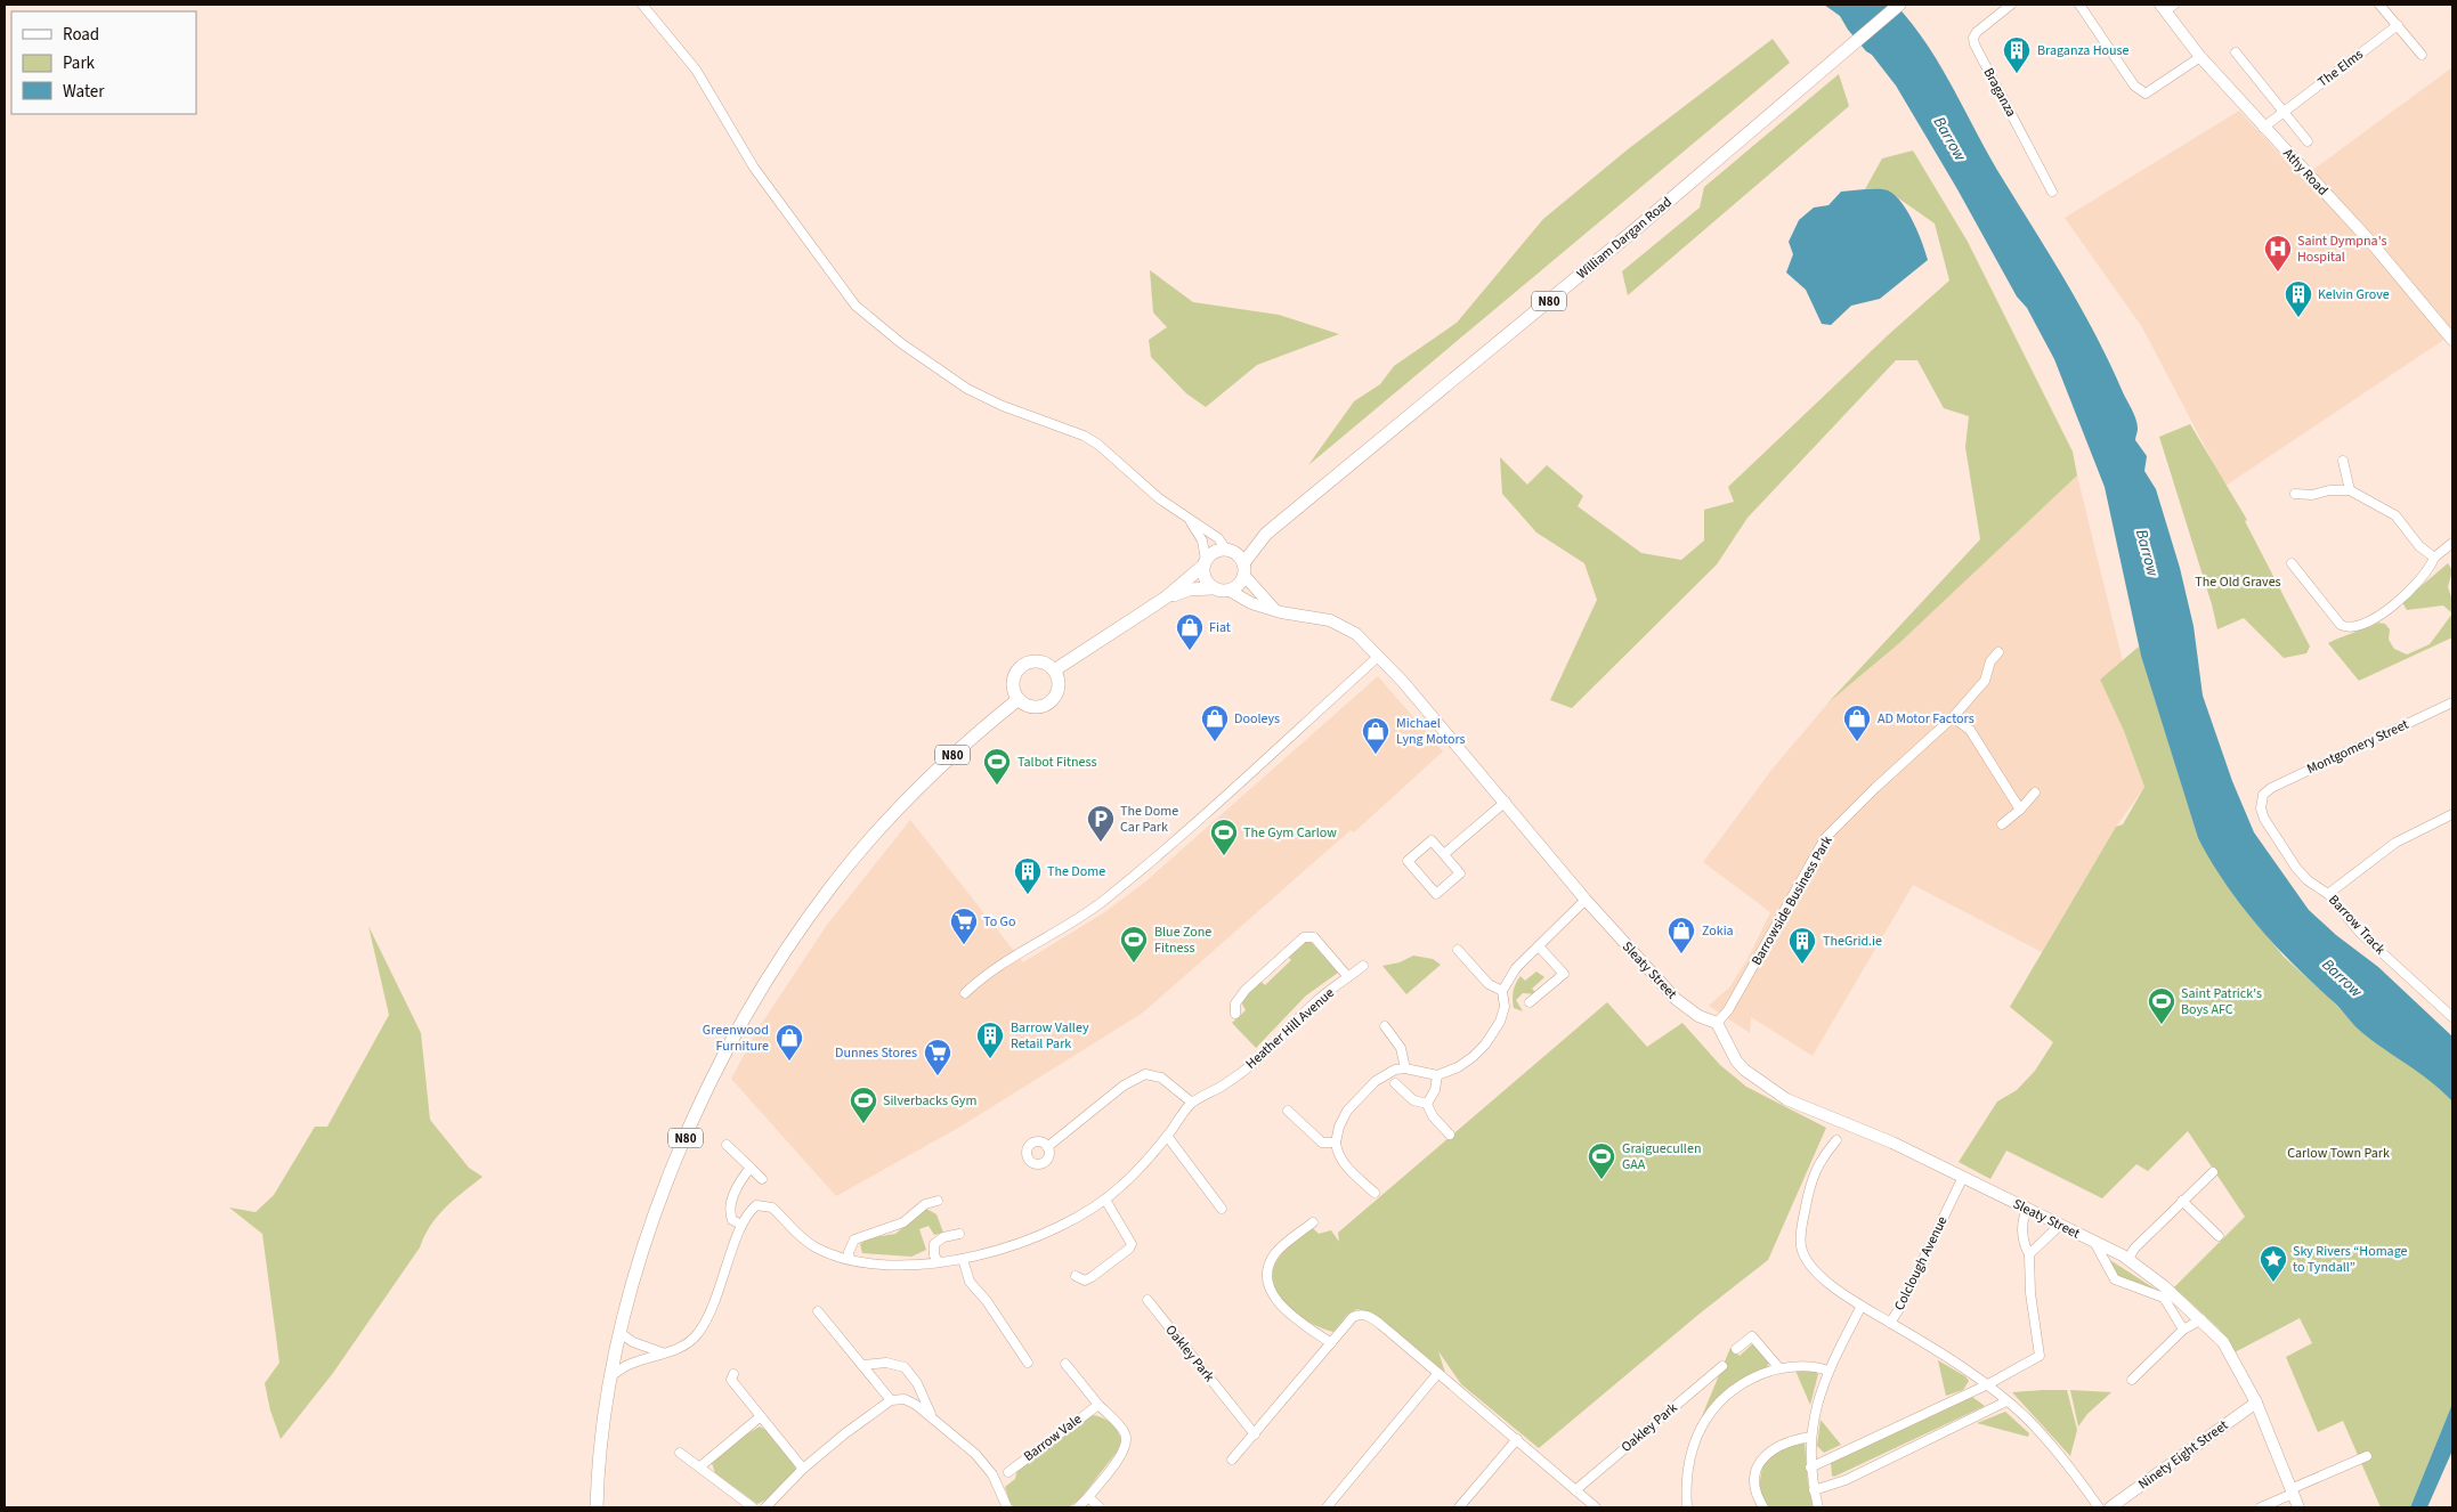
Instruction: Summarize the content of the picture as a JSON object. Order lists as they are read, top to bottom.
{
  "streets": {
    "main road": ["William Dargan Road", "N80"],
    "street": [
      "The Elms",
      "Braganza",
      "Athy Road",
      "Montgomery Street",
      "Barrowside Business Park",
      "Barrow Track",
      "Sleaty Street",
      "Heather Hill Avenue",
      "Colclough Avenue",
      "Oakley Park",
      "Barrow Vale",
      "Ninety Eight Street"
    ]
  },
  "crossings": [
    ["The Elms", "Athy Road"],
    ["William Dargan Road", "N80"],
    ["N80", "Sleaty Street"],
    ["N80", "Heather Hill Avenue"],
    ["Montgomery Street", "Barrow Track"],
    ["Barrowside Business Park", "Sleaty Street"],
    ["Sleaty Street", "Colclough Avenue"],
    ["Sleaty Street", "Ninety Eight Street"]
  ],
  "water": ["Barrow"],
  "parks": ["The Old Graves", "Carlow Town Park"],
  "places": {
    "building": [
      "Braganza House",
      "Kelvin Grove",
      "The Dome",
      "TheGrid.ie",
      "Barrow Valley Retail Park"
    ],
    "hospital": ["Saint Dympna's Hospital"],
    "shop": [
      "Fiat",
      "Dooleys",
      "AD Motor Factors",
      "Michael Lyng Motors",
      "Zokia",
      "Greenwood Furniture"
    ],
    "sports": [
      "Talbot Fitness",
      "The Gym Carlow",
      "Blue Zone Fitness",
      "Saint Patrick's Boys AFC",
      "Silverbacks Gym",
      "Graiguecullen GAA"
    ],
    "parking": ["The Dome Car Park"],
    "supermarket": ["To Go", "Dunnes Stores"],
    "place": ["Sky Rivers “Homage to Tyndall”"]
  },
  "legend": ["Road", "Park", "Water"]
}
